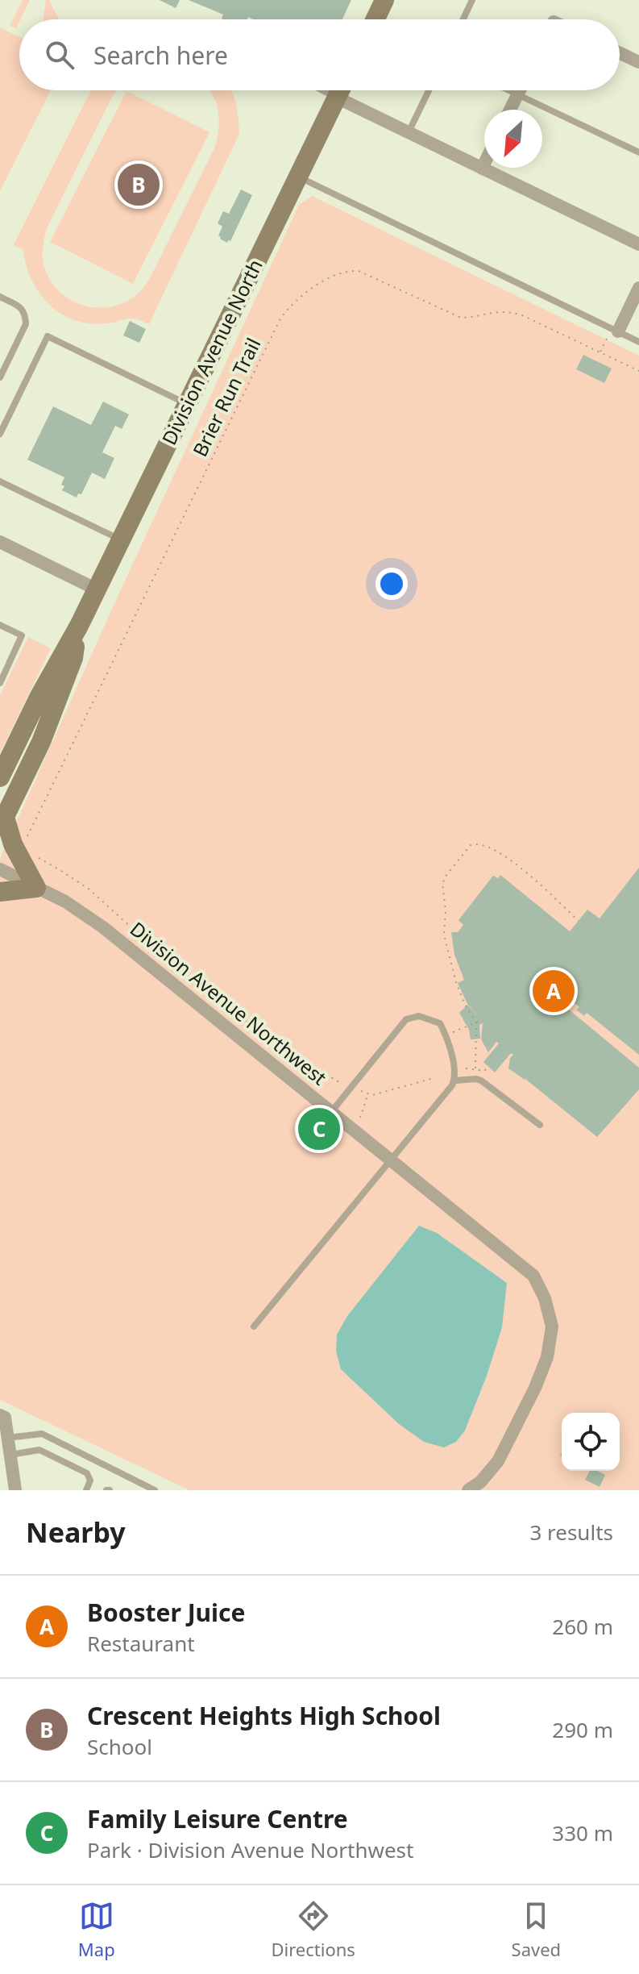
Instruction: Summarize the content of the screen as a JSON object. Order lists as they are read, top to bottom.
{
  "streets": {
    "main road": ["Division Avenue North"],
    "street": ["Division Avenue Northwest"],
    "path": ["Brier Run Trail"]
  },
  "north": "bottom left",
  "page": {
    "search": "Search here",
    "pins": ["B", "A", "C"],
    "heading": ["Nearby", "3 results"],
    "list": [
      {
        "mark": "A",
        "name": "Booster Juice",
        "note": "Restaurant",
        "value": "260 m"
      },
      {
        "mark": "B",
        "name": "Crescent Heights High School",
        "note": "School",
        "value": "290 m"
      },
      {
        "mark": "C",
        "name": "Family Leisure Centre",
        "note": "Park · Division Avenue Northwest",
        "value": "330 m"
      }
    ],
    "nav": ["Map", "Directions", "Saved"]
  }
}
